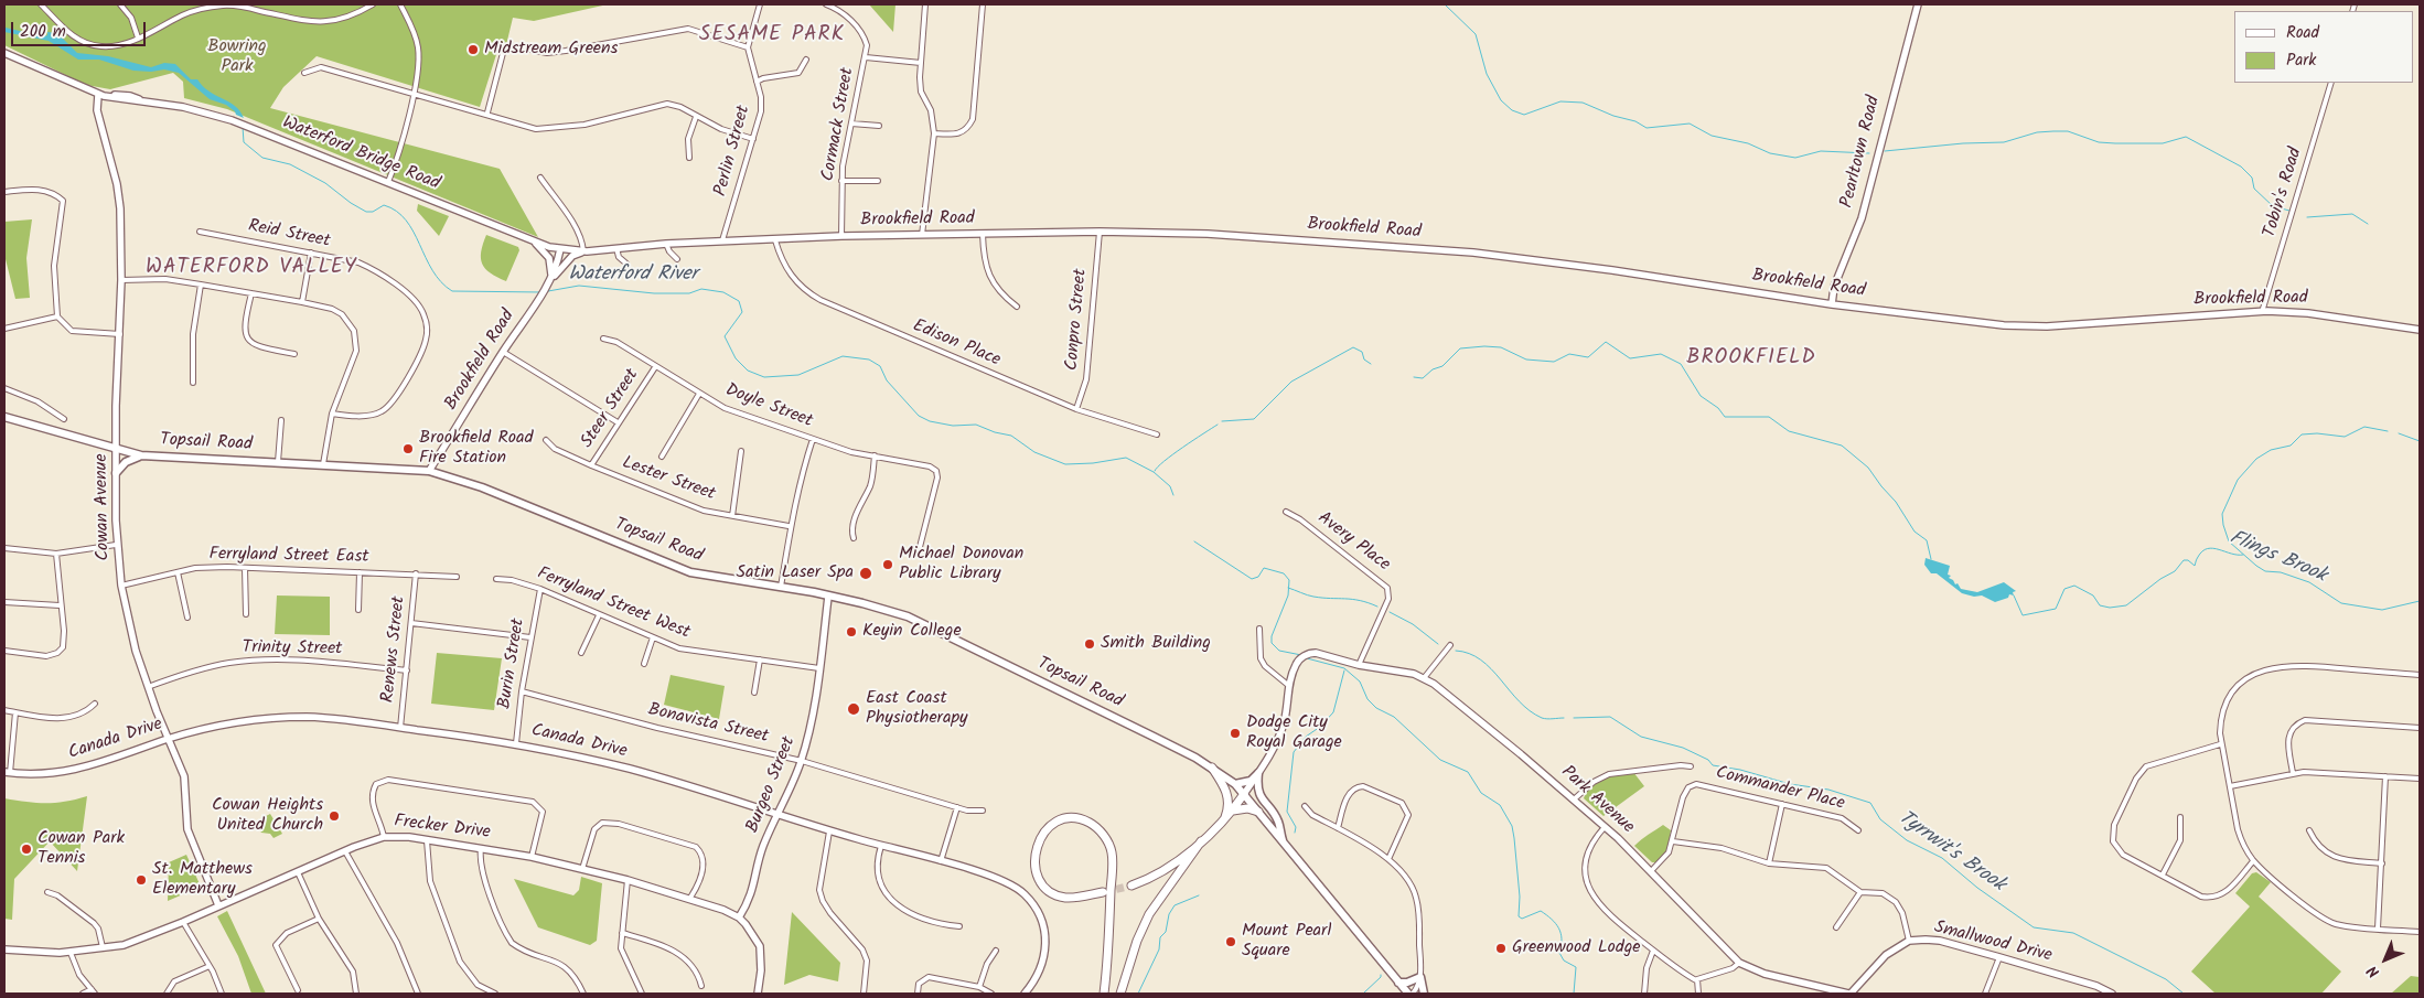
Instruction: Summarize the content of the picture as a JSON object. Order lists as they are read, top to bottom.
{
  "streets": {
    "main road": ["Topsail Road"],
    "street": [
      "Cormack Street",
      "Perlin Street",
      "Pearltown Road",
      "Waterford Bridge Road",
      "Tobin's Road",
      "Brookfield Road",
      "Reid Street",
      "Conpro Street",
      "Edison Place",
      "Doyle Street",
      "Steer Street",
      "Lester Street",
      "Cowan Avenue",
      "Avery Place",
      "Ferryland Street East",
      "Ferryland Street West",
      "Trinity Street",
      "Renews Street",
      "Burin Street",
      "Bonavista Street",
      "Canada Drive",
      "Burgeo Street",
      "Commander Place",
      "Park Avenue",
      "Frecker Drive",
      "Smallwood Drive"
    ]
  },
  "crossings": [
    ["Cormack Street", "Brookfield Road"],
    ["Perlin Street", "Brookfield Road"],
    ["Pearltown Road", "Brookfield Road"],
    ["Waterford Bridge Road", "Brookfield Road"],
    ["Waterford Bridge Road", "Cowan Avenue"],
    ["Tobin's Road", "Brookfield Road"],
    ["Brookfield Road", "Conpro Street"],
    ["Brookfield Road", "Edison Place"],
    ["Brookfield Road", "Topsail Road"],
    ["Conpro Street", "Edison Place"],
    ["Doyle Street", "Steer Street"],
    ["Steer Street", "Lester Street"],
    ["Topsail Road", "Cowan Avenue"],
    ["Topsail Road", "Burgeo Street"],
    ["Cowan Avenue", "Ferryland Street East"],
    ["Cowan Avenue", "Trinity Street"],
    ["Cowan Avenue", "Canada Drive"],
    ["Cowan Avenue", "Frecker Drive"],
    ["Avery Place", "Park Avenue"],
    ["Ferryland Street East", "Renews Street"],
    ["Ferryland Street West", "Burin Street"],
    ["Ferryland Street West", "Burgeo Street"],
    ["Trinity Street", "Renews Street"],
    ["Renews Street", "Canada Drive"],
    ["Burin Street", "Bonavista Street"],
    ["Burin Street", "Canada Drive"],
    ["Bonavista Street", "Burgeo Street"],
    ["Canada Drive", "Burgeo Street"],
    ["Burgeo Street", "Frecker Drive"],
    ["Commander Place", "Park Avenue"],
    ["Park Avenue", "Smallwood Drive"]
  ],
  "districts": ["SESAME PARK", "WATERFORD VALLEY", "BROOKFIELD"],
  "water": ["Waterford River", "Flings Brook", "Tyrrwit's Brook"],
  "parks": ["Bowring Park"],
  "places": [
    "Midstream Greens",
    "Brookfield Road Fire Station",
    "Michael Donovan Public Library",
    "Satin Laser Spa",
    "Keyin College",
    "Smith Building",
    "East Coast Physiotherapy",
    "Dodge City Royal Garage",
    "Cowan Heights United Church",
    "Cowan Park Tennis",
    "St. Matthews Elementary",
    "Mount Pearl Square",
    "Greenwood Lodge"
  ],
  "legend": ["Road", "Park"],
  "scale_bar": "200 m",
  "north": "bottom left"
}
